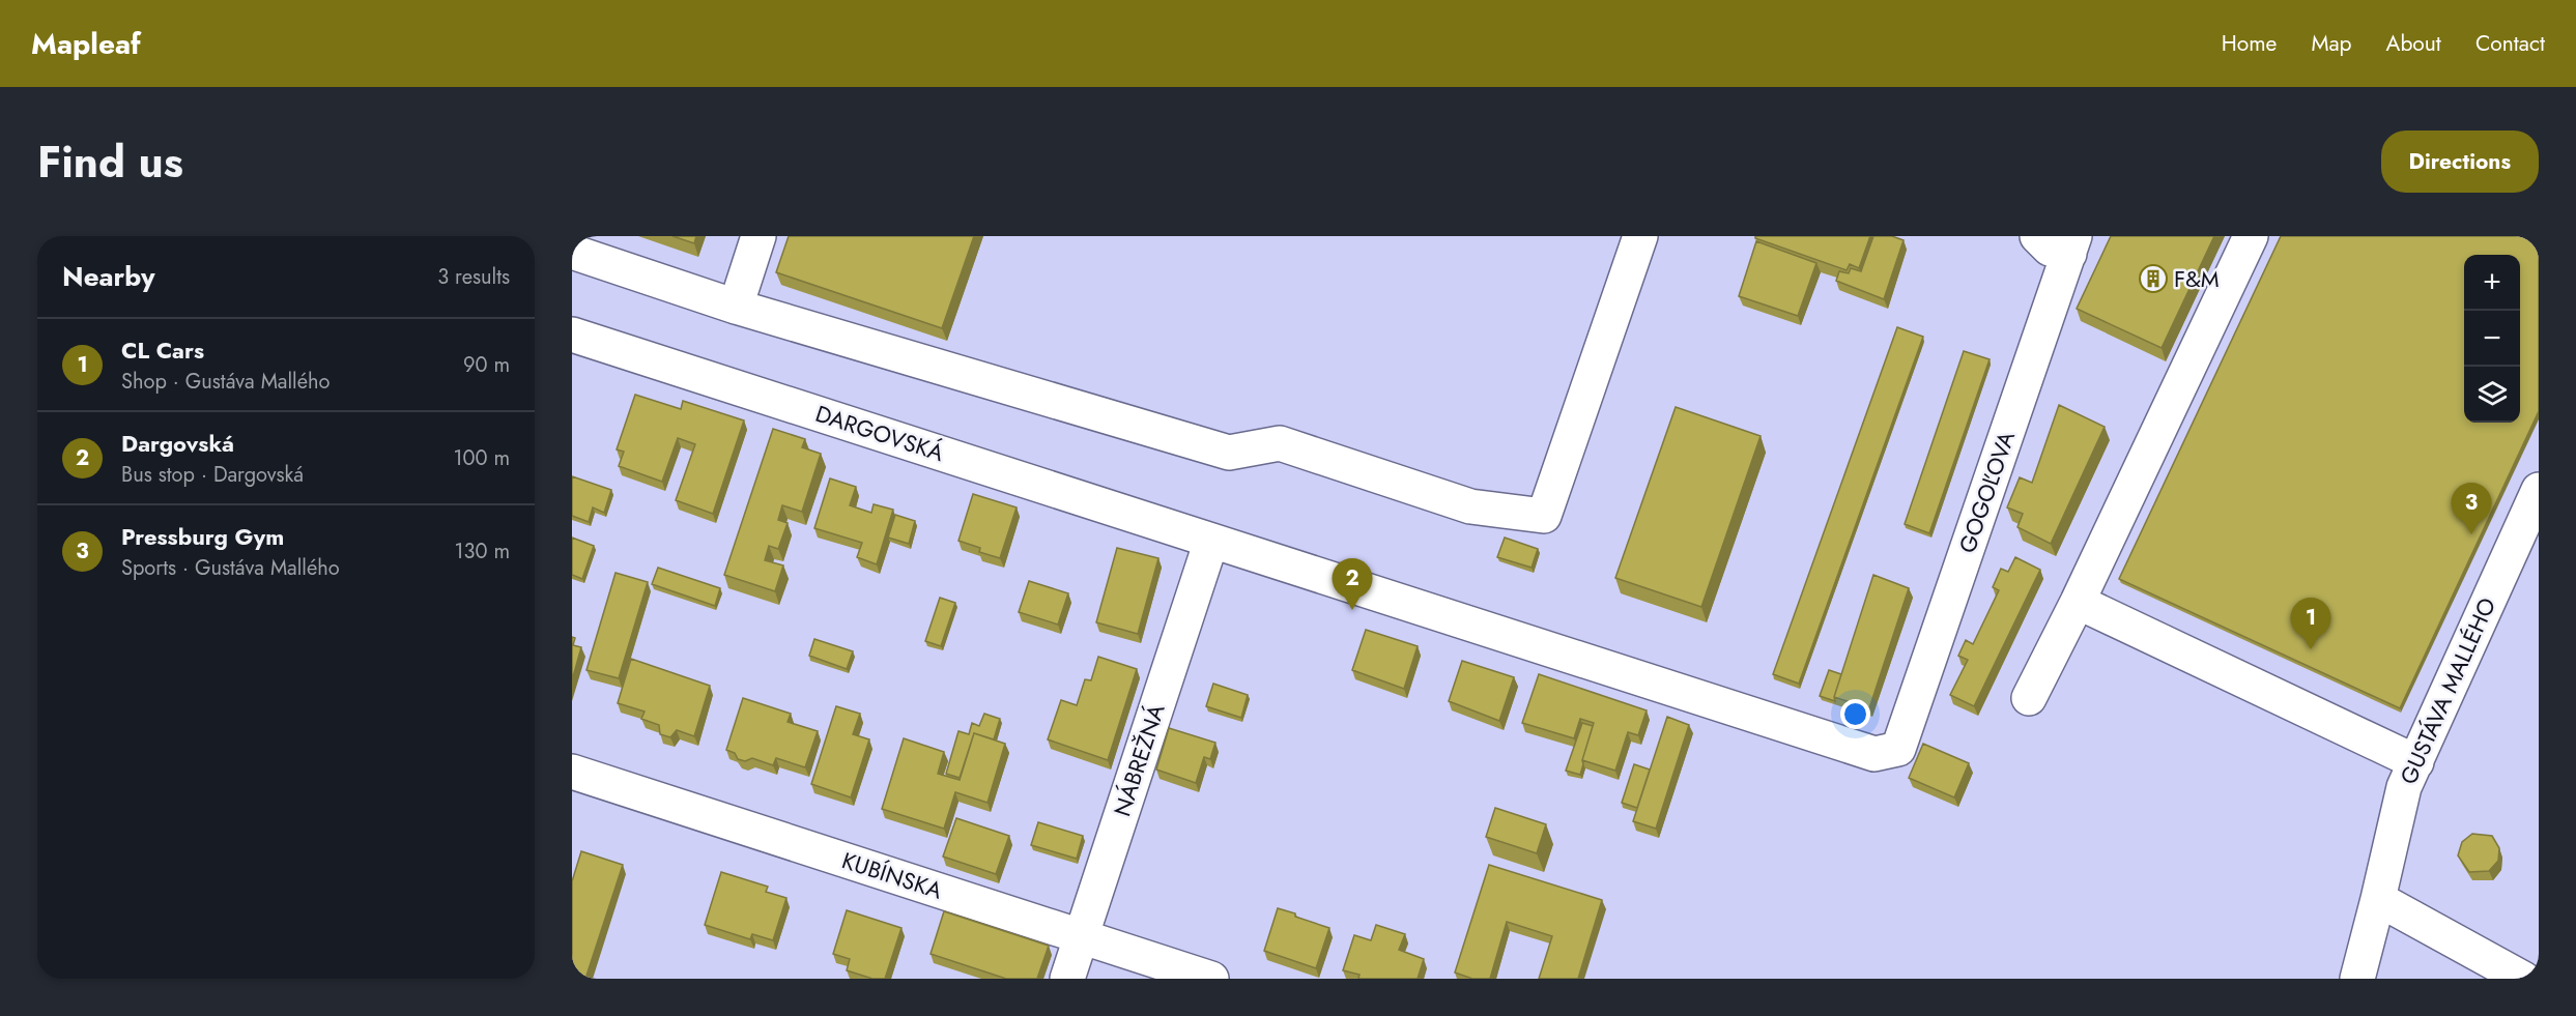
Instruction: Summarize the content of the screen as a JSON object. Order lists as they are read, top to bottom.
{
  "streets": {
    "street": [
      "DARGOVSKÁ",
      "GOGOĽOVA",
      "GUSTÁVA MALLÉHO",
      "NÁBREŽNÁ",
      "KUBÍNSKA"
    ]
  },
  "crossings": [
    ["DARGOVSKÁ", "GOGOĽOVA"],
    ["DARGOVSKÁ", "NÁBREŽNÁ"],
    ["NÁBREŽNÁ", "KUBÍNSKA"]
  ],
  "places": {
    "building": ["F&M"]
  },
  "page": {
    "header": "Mapleaf",
    "nav": [
      "Home",
      "Map",
      "About",
      "Contact"
    ],
    "title": "Find us",
    "buttons": "Directions",
    "heading": ["Nearby", "3 results"],
    "map_buttons": ["+", "−"],
    "list": [
      {
        "mark": "1",
        "name": "CL Cars",
        "note": "Shop · Gustáva Mallého",
        "value": "90 m"
      },
      {
        "mark": "2",
        "name": "Dargovská",
        "note": "Bus stop · Dargovská",
        "value": "100 m"
      },
      {
        "mark": "3",
        "name": "Pressburg Gym",
        "note": "Sports · Gustáva Mallého",
        "value": "130 m"
      }
    ],
    "pins": ["3", "2", "1"]
  }
}
